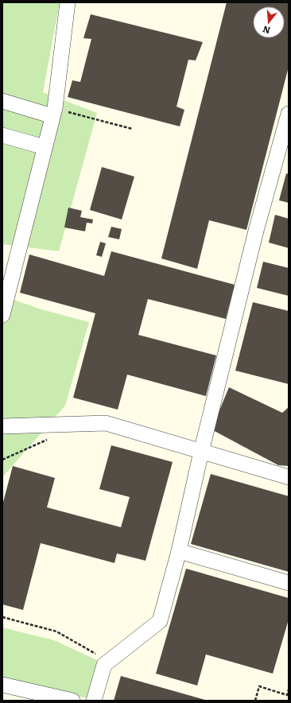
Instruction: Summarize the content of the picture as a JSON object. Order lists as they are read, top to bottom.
{
  "north": "bottom"
}
